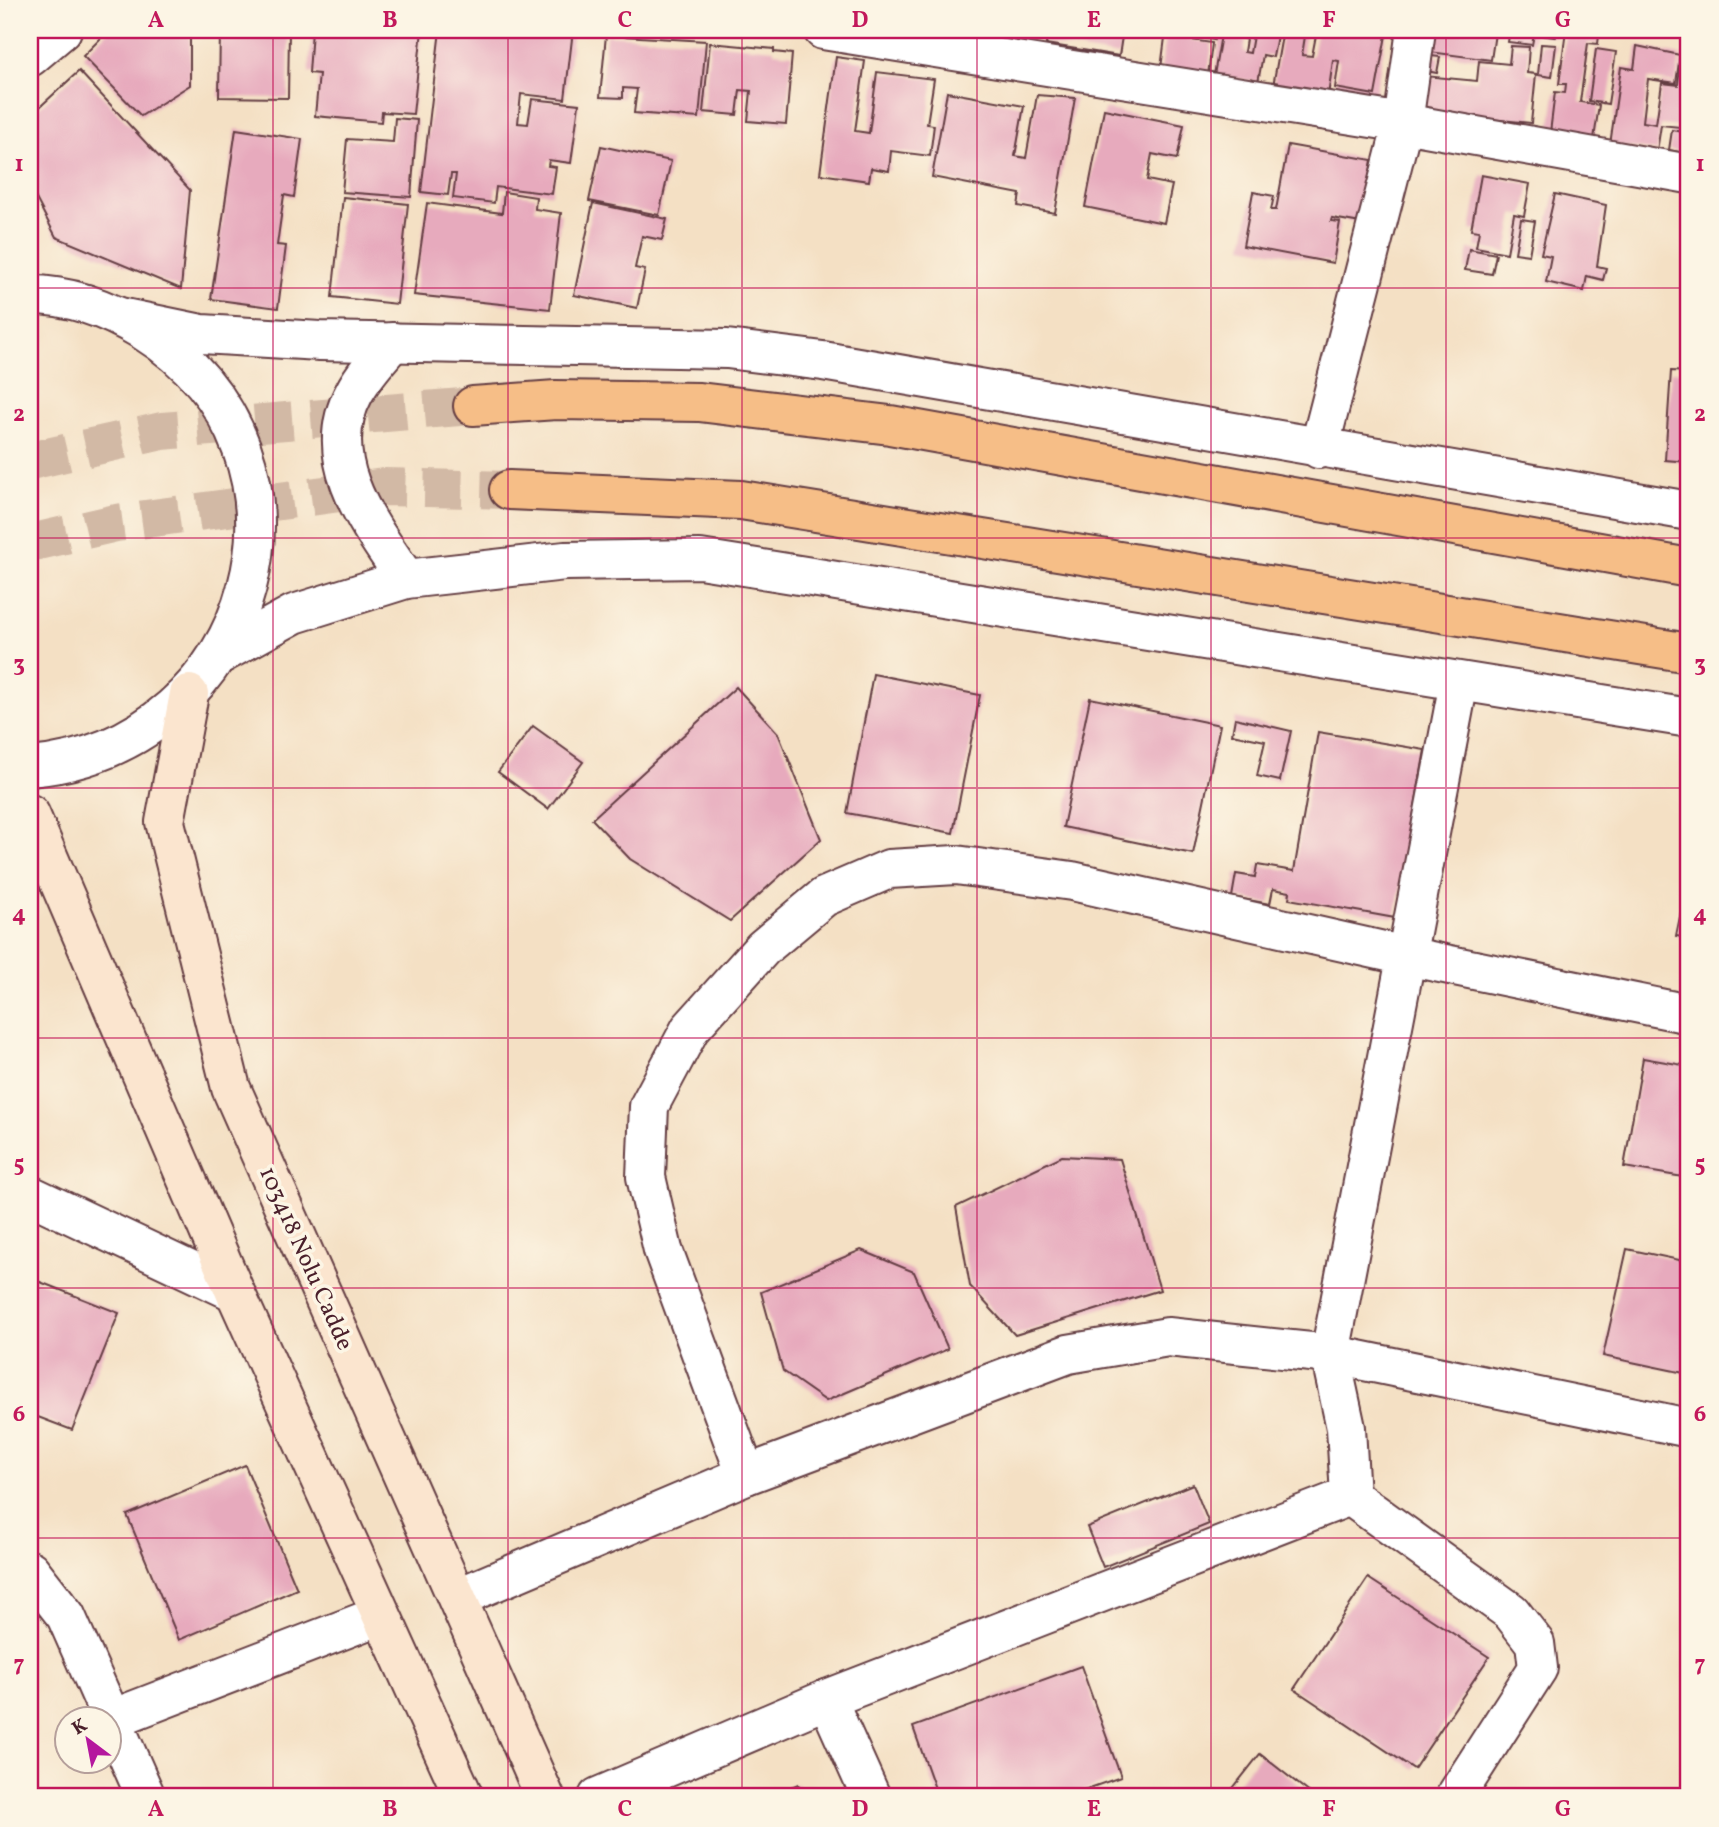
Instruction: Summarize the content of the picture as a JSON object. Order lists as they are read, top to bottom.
{
  "streets": {
    "main road": ["103418 Nolu Cadde"]
  },
  "north": "top left",
  "grid": {
    "columns": [
      "A",
      "B",
      "C",
      "D",
      "E",
      "F",
      "G"
    ],
    "rows": [
      "1",
      "2",
      "3",
      "4",
      "5",
      "6",
      "7"
    ]
  }
}
